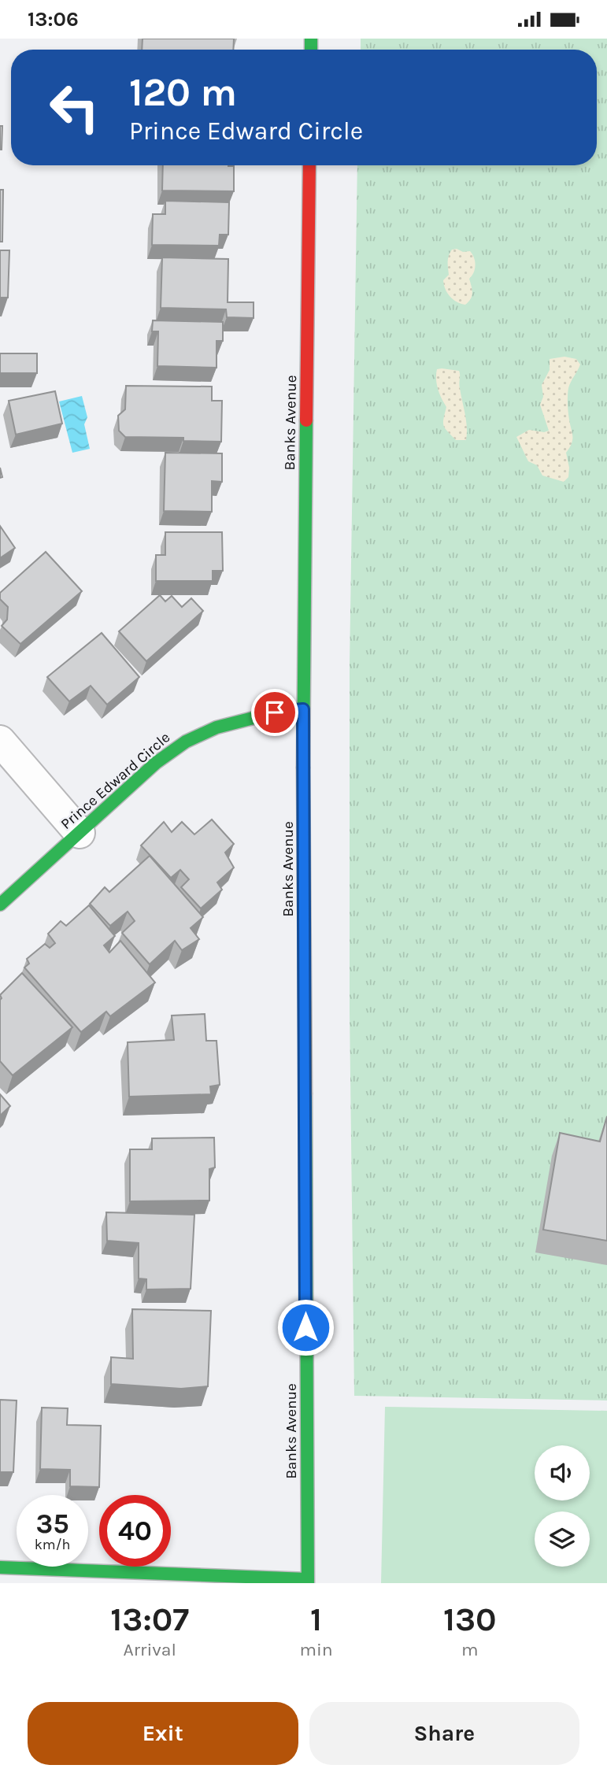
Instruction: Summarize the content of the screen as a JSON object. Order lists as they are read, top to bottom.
{
  "streets": {
    "street": ["Banks Avenue", "Prince Edward Circle"]
  },
  "crossings": [
    ["Banks Avenue", "Prince Edward Circle"]
  ],
  "page": {
    "status": "13:06",
    "turn": ["120 m", "Prince Edward Circle"],
    "speed": "35 km/h",
    "limit": "40",
    "eta": [
      "13:07",
      "Arrival",
      "1",
      "min",
      "130",
      "m"
    ],
    "buttons": ["Exit", "Share"]
  }
}
